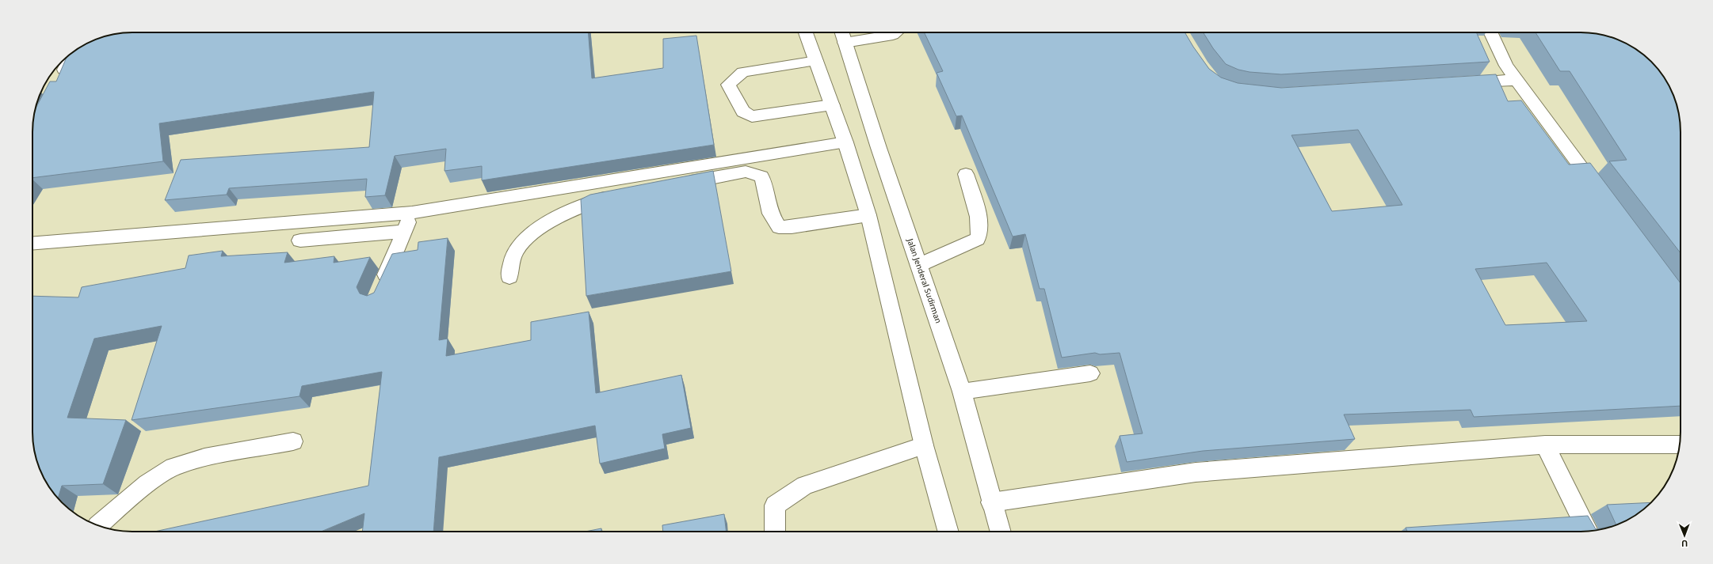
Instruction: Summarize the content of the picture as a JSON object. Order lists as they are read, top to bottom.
{
  "streets": {
    "street": ["Jalan Jenderal Sudirman"]
  },
  "north": "bottom"
}
